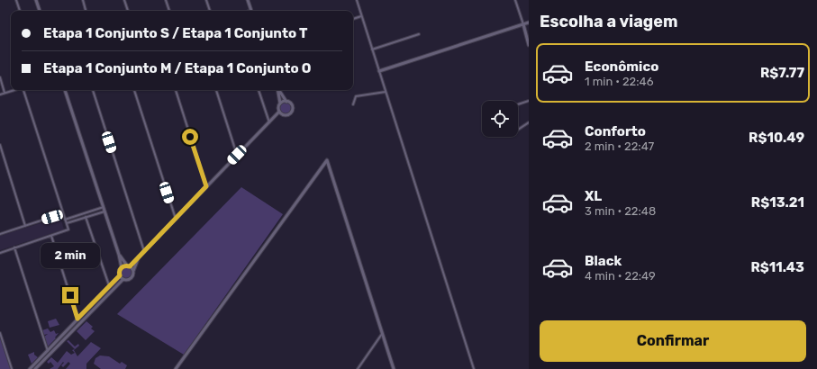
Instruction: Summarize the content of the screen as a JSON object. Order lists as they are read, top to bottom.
{
  "page": {
    "heading": "Escolha a viagem",
    "banner": ["Etapa 1 Conjunto S / Etapa 1 Conjunto T", "Etapa 1 Conjunto M / Etapa 1 Conjunto O"],
    "list": [
      {
        "name": "Econômico",
        "note": "1 min · 22:46",
        "value": "R$7.77"
      },
      {
        "name": "Conforto",
        "note": "2 min · 22:47",
        "value": "R$10.49"
      },
      {
        "name": "XL",
        "note": "3 min · 22:48",
        "value": "R$13.21"
      },
      {
        "name": "Black",
        "note": "4 min · 22:49",
        "value": "R$11.43"
      }
    ],
    "bubble": "2 min",
    "buttons": "Confirmar"
  }
}
